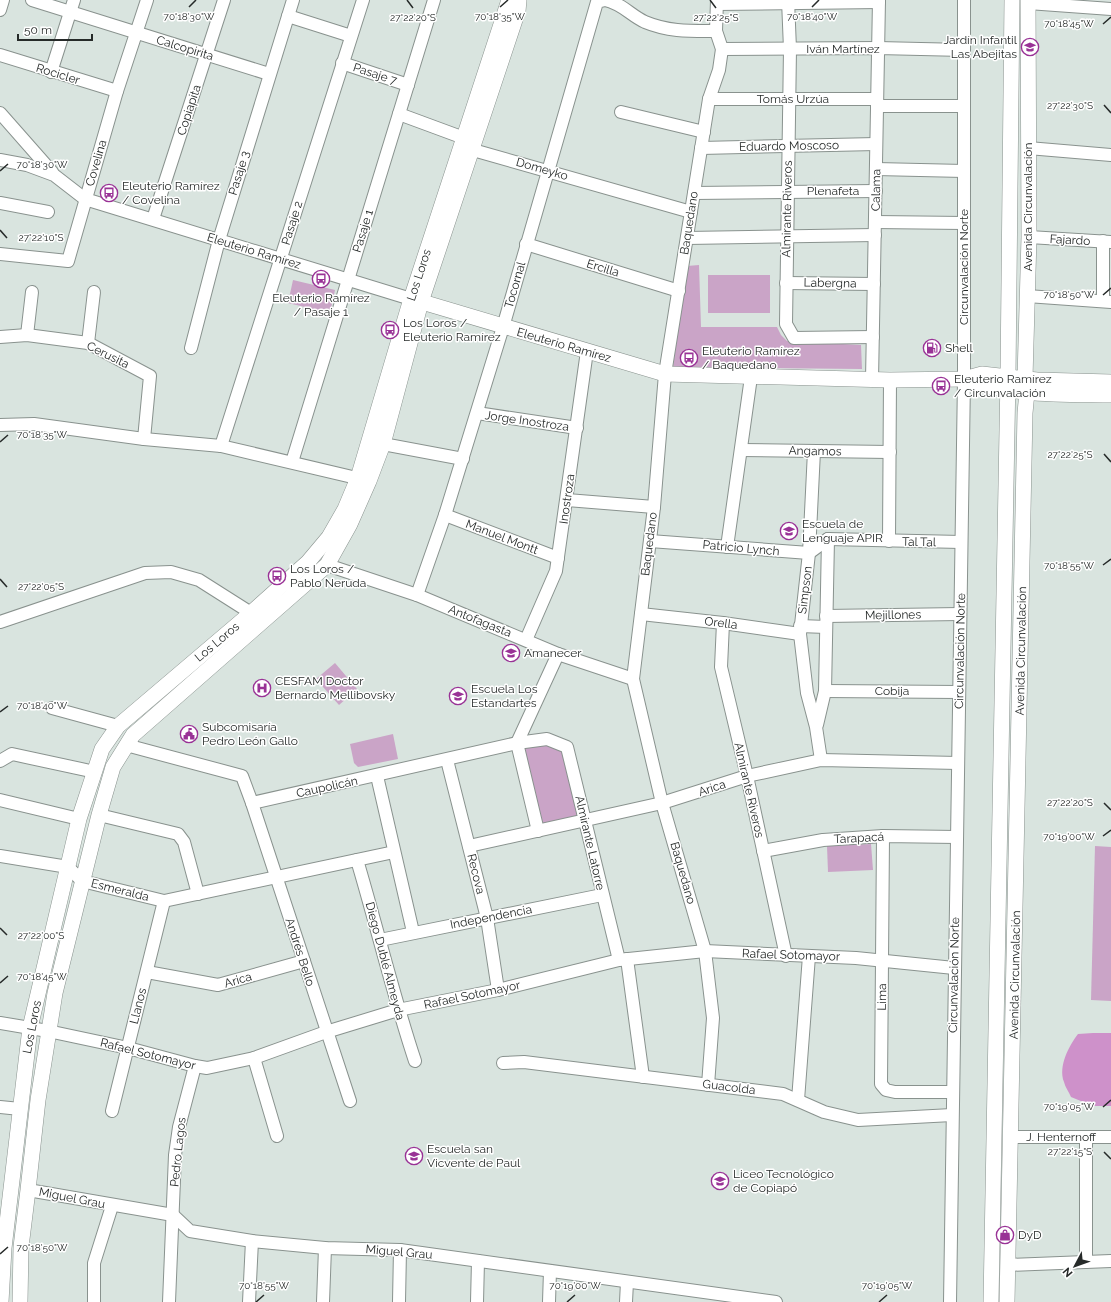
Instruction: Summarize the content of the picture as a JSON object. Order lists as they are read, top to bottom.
{
  "streets": {
    "main road": ["Avenida Circunvalación", "Eleuterio Ramírez", "Los Loros"],
    "street": [
      "Calcopirita",
      "Iván Martínez",
      "Rocicler",
      "Pasaje 7",
      "Tomás Urzúa",
      "Copiapita",
      "Eduardo Moscoso",
      "Covelina",
      "Domeyko",
      "Pasaje 3",
      "Calama",
      "Plenafeta",
      "Almirante Riveros",
      "Pasaje 2",
      "Baquedano",
      "Pasaje 1",
      "Fajardo",
      "Circunvalación Norte",
      "Ercilla",
      "Labergna",
      "Tocornal",
      "Cerusita",
      "Jorge Inostroza",
      "Angamos",
      "Inostroza",
      "Manuel Montt",
      "Tal Tal",
      "Patricio Lynch",
      "Simpson",
      "Mejillones",
      "Antofagasta",
      "Orella",
      "Cobija",
      "Caupolicán",
      "Arica",
      "Tarapacá",
      "Almirante Latorre",
      "Recova",
      "Esmeralda",
      "Independencia",
      "Andrés Bello",
      "Rafael Sotomayor",
      "Diego Dublé Almeyda",
      "Lima",
      "Llanos",
      "Guacolda",
      "J. Henternoff",
      "Pedro Lagos",
      "Miguel Grau"
    ]
  },
  "crossings": [
    ["Calcopirita", "Copiapita"],
    ["Calcopirita", "Covelina"],
    ["Calcopirita", "Pasaje 3"],
    ["Iván Martínez", "Calama"],
    ["Iván Martínez", "Almirante Riveros"],
    ["Iván Martínez", "Baquedano"],
    ["Iván Martínez", "Circunvalación Norte"],
    ["Rocicler", "Covelina"],
    ["Pasaje 7", "Pasaje 2"],
    ["Pasaje 7", "Pasaje 1"],
    ["Tomás Urzúa", "Calama"],
    ["Tomás Urzúa", "Almirante Riveros"],
    ["Tomás Urzúa", "Baquedano"],
    ["Tomás Urzúa", "Circunvalación Norte"],
    ["Copiapita", "Eleuterio Ramírez"],
    ["Eduardo Moscoso", "Calama"],
    ["Eduardo Moscoso", "Almirante Riveros"],
    ["Eduardo Moscoso", "Baquedano"],
    ["Covelina", "Eleuterio Ramírez"],
    ["Domeyko", "Baquedano"],
    ["Domeyko", "Pasaje 1"],
    ["Domeyko", "Los Loros"],
    ["Domeyko", "Tocornal"],
    ["Pasaje 3", "Eleuterio Ramírez"],
    ["Calama", "Plenafeta"],
    ["Calama", "Almirante Riveros"],
    ["Calama", "Eleuterio Ramírez"],
    ["Calama", "Labergna"],
    ["Plenafeta", "Almirante Riveros"],
    ["Plenafeta", "Baquedano"],
    ["Avenida Circunvalación", "Fajardo"],
    ["Avenida Circunvalación", "Eleuterio Ramírez"],
    ["Avenida Circunvalación", "J. Henternoff"],
    ["Almirante Riveros", "Labergna"],
    ["Almirante Riveros", "Orella"],
    ["Almirante Riveros", "Arica"],
    ["Almirante Riveros", "Tarapacá"],
    ["Almirante Riveros", "Rafael Sotomayor"],
    ["Pasaje 2", "Eleuterio Ramírez"],
    ["Baquedano", "Eleuterio Ramírez"],
    ["Baquedano", "Ercilla"],
    ["Baquedano", "Patricio Lynch"],
    ["Baquedano", "Antofagasta"],
    ["Baquedano", "Orella"],
    ["Baquedano", "Arica"],
    ["Baquedano", "Rafael Sotomayor"],
    ["Baquedano", "Guacolda"],
    ["Pasaje 1", "Eleuterio Ramírez"],
    ["Eleuterio Ramírez", "Circunvalación Norte"],
    ["Eleuterio Ramírez", "Los Loros"],
    ["Eleuterio Ramírez", "Tocornal"],
    ["Eleuterio Ramírez", "Inostroza"],
    ["Circunvalación Norte", "Tal Tal"],
    ["Circunvalación Norte", "Mejillones"],
    ["Circunvalación Norte", "Cobija"],
    ["Circunvalación Norte", "Arica"],
    ["Circunvalación Norte", "Tarapacá"],
    ["Circunvalación Norte", "Rafael Sotomayor"],
    ["Circunvalación Norte", "Lima"],
    ["Circunvalación Norte", "Guacolda"],
    ["Ercilla", "Tocornal"],
    ["Los Loros", "Antofagasta"],
    ["Los Loros", "Esmeralda"],
    ["Los Loros", "Rafael Sotomayor"],
    ["Los Loros", "Miguel Grau"],
    ["Tocornal", "Jorge Inostroza"],
    ["Tocornal", "Manuel Montt"],
    ["Tocornal", "Antofagasta"],
    ["Jorge Inostroza", "Inostroza"],
    ["Angamos", "Simpson"],
    ["Inostroza", "Manuel Montt"],
    ["Inostroza", "Antofagasta"],
    ["Tal Tal", "Simpson"],
    ["Patricio Lynch", "Simpson"],
    ["Simpson", "Mejillones"],
    ["Simpson", "Orella"],
    ["Simpson", "Cobija"],
    ["Simpson", "Arica"],
    ["Mejillones", "Orella"],
    ["Caupolicán", "Almirante Latorre"],
    ["Caupolicán", "Recova"],
    ["Caupolicán", "Andrés Bello"],
    ["Arica", "Almirante Latorre"],
    ["Arica", "Recova"],
    ["Arica", "Andrés Bello"],
    ["Arica", "Llanos"],
    ["Tarapacá", "Lima"],
    ["Almirante Latorre", "Independencia"],
    ["Almirante Latorre", "Rafael Sotomayor"],
    ["Almirante Latorre", "Guacolda"],
    ["Recova", "Independencia"],
    ["Recova", "Rafael Sotomayor"],
    ["Esmeralda", "Andrés Bello"],
    ["Esmeralda", "Diego Dublé Almeyda"],
    ["Esmeralda", "Llanos"],
    ["Independencia", "Diego Dublé Almeyda"],
    ["Andrés Bello", "Rafael Sotomayor"],
    ["Rafael Sotomayor", "Diego Dublé Almeyda"],
    ["Rafael Sotomayor", "Lima"],
    ["Rafael Sotomayor", "Llanos"],
    ["Rafael Sotomayor", "Pedro Lagos"],
    ["Pedro Lagos", "Miguel Grau"]
  ],
  "places": {
    "school or university": [
      "Jardín Infantil Las Abejitas",
      "Escuela de Lenguaje APIR",
      "Amanecer",
      "Escuela Los Estandartes",
      "Escuela san Vicvente de Paul",
      "Liceo Tecnológico de Copiapó"
    ],
    "bus stop": [
      "Eleuterio Ramírez / Covelina",
      "Eleuterio Ramírez / Pasaje 1",
      "Los Loros / Eleuterio Ramírez",
      "Eleuterio Ramírez / Baquedano",
      "Eleuterio Ramírez / Circunvalación",
      "Los Loros / Pablo Neruda"
    ],
    "fuel station": ["Shell"],
    "hospital": ["CESFAM Doctor Bernardo Mellibovsky"],
    "public building": ["Subcomisaría Pedro León Gallo"],
    "shop": ["DyD"]
  },
  "scale_bar": "50 m",
  "north": "bottom left",
  "coordinates": [
    "70°18'30\"W",
    "70°18'35\"W",
    "70°18'40\"W",
    "27°22'20\"S",
    "27°22'25\"S",
    "70°18'45\"W",
    "27°22'30\"S",
    "27°22'10\"S",
    "70°18'50\"W",
    "70°18'55\"W",
    "27°22'05\"S",
    "70°19'00\"W",
    "27°22'00\"S",
    "70°19'05\"W",
    "27°22'15\"S"
  ]
}
